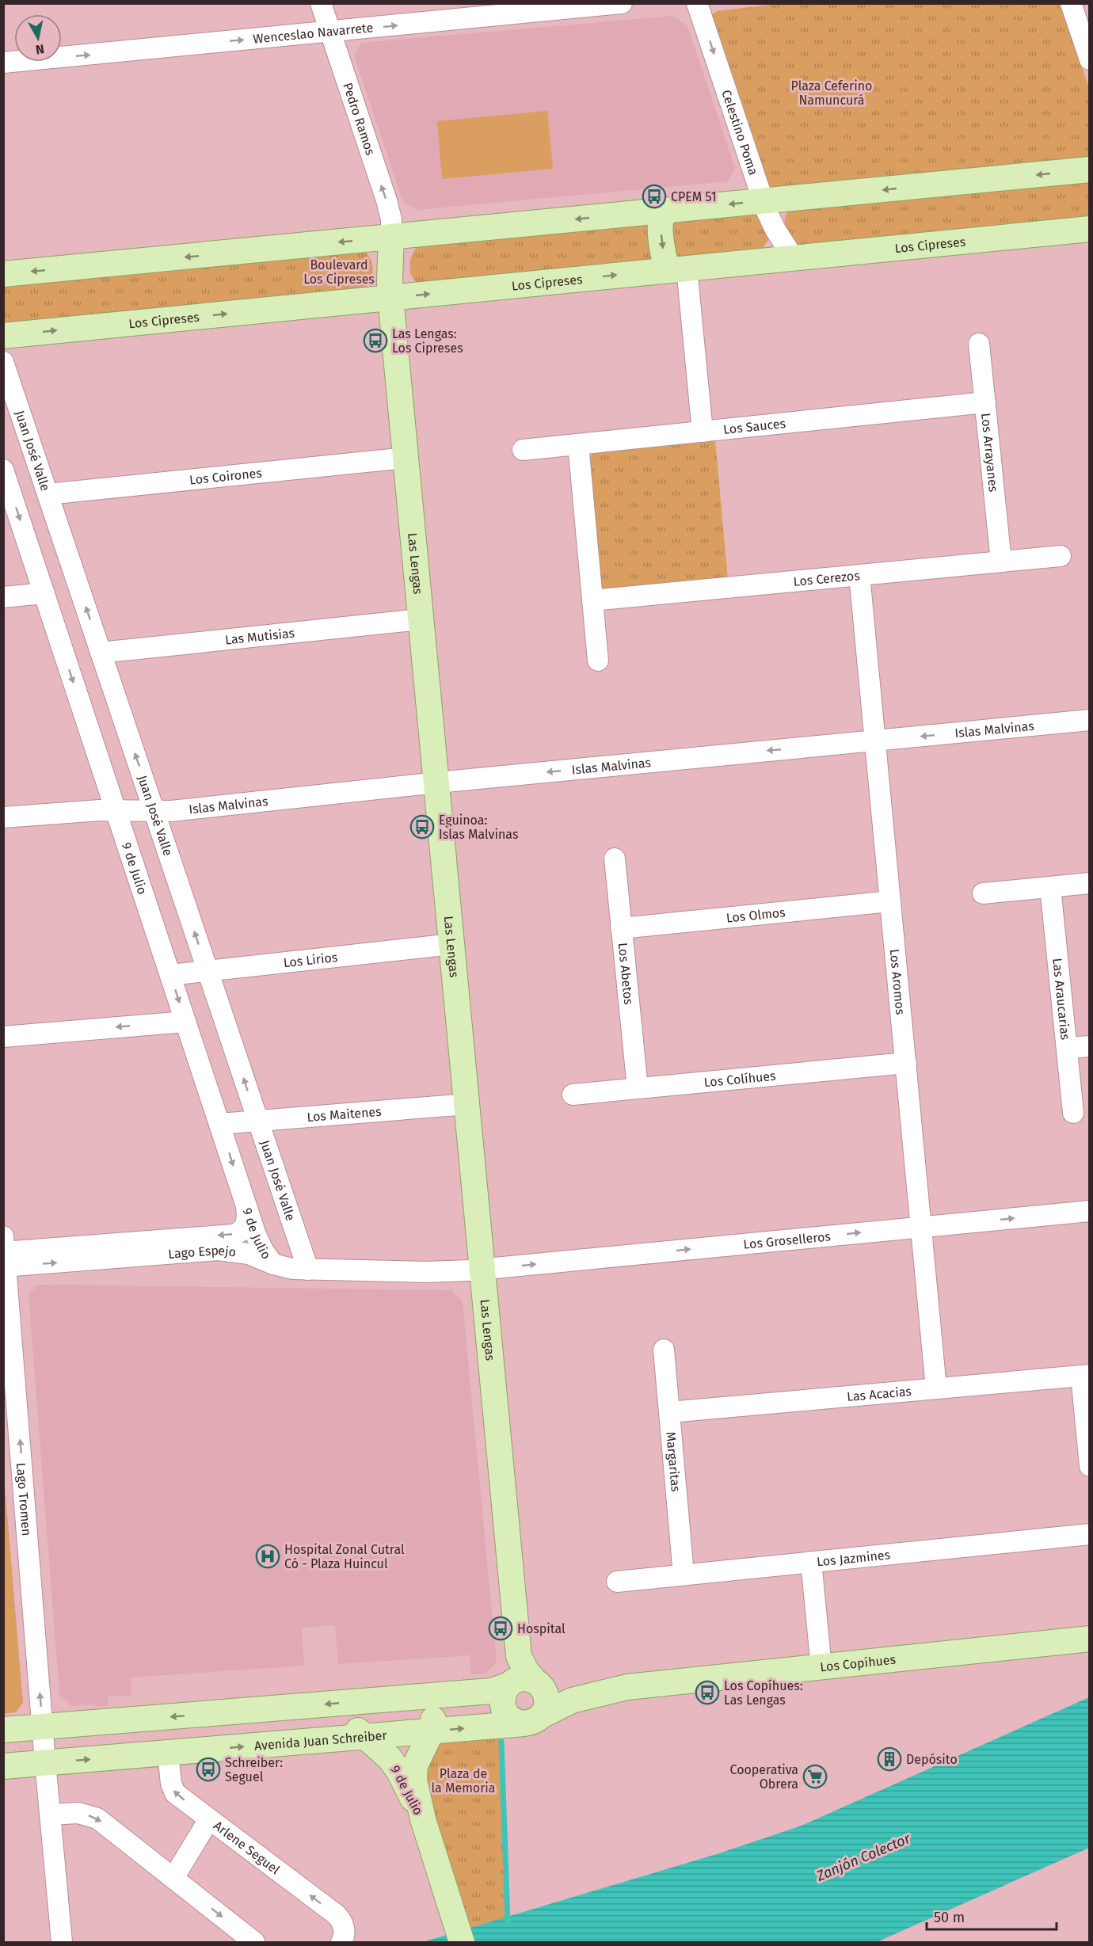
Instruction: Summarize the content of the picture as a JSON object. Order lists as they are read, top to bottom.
{
  "streets": {
    "main road": [
      "Los Cipreses",
      "Las Lengas",
      "9 de Julio",
      "Los Copíhues",
      "Avenida Juan Schreiber"
    ],
    "street": [
      "Wenceslao Navarrete",
      "Pedro Ramos",
      "Celestino Poma",
      "Los Sauces",
      "Juan José Valle",
      "Los Arrayanes",
      "Los Coirones",
      "Los Cerezos",
      "Las Mutisias",
      "Islas Malvinas",
      "Los Olmos",
      "Los Lirios",
      "Los Abetos",
      "Los Aromos",
      "Las Araucarias",
      "Los Colíhues",
      "Los Maitenes",
      "Los Groselleros",
      "Lago Espejo",
      "Las Acacias",
      "Margaritas",
      "Lago Tromen",
      "Los Jazmines",
      "Arlene Seguel"
    ]
  },
  "crossings": [
    ["Wenceslao Navarrete", "Pedro Ramos"],
    ["Pedro Ramos", "Las Lengas"],
    ["Celestino Poma", "Los Cipreses"],
    ["Los Cipreses", "Las Lengas"],
    ["Los Sauces", "Los Arrayanes"],
    ["Juan José Valle", "Los Coirones"],
    ["Juan José Valle", "Las Mutisias"],
    ["Juan José Valle", "Islas Malvinas"],
    ["Juan José Valle", "Los Lirios"],
    ["Juan José Valle", "Los Maitenes"],
    ["Juan José Valle", "Lago Espejo"],
    ["Los Arrayanes", "Los Cerezos"],
    ["Los Coirones", "Las Lengas"],
    ["Las Lengas", "Las Mutisias"],
    ["Las Lengas", "Islas Malvinas"],
    ["Las Lengas", "Los Lirios"],
    ["Las Lengas", "Los Maitenes"],
    ["Las Lengas", "Los Groselleros"],
    ["Las Lengas", "Lago Espejo"],
    ["Las Lengas", "Los Copíhues"],
    ["Las Lengas", "Avenida Juan Schreiber"],
    ["Los Cerezos", "Los Aromos"],
    ["Islas Malvinas", "9 de Julio"],
    ["Islas Malvinas", "Los Aromos"],
    ["9 de Julio", "Los Lirios"],
    ["9 de Julio", "Los Maitenes"],
    ["9 de Julio", "Lago Espejo"],
    ["9 de Julio", "Avenida Juan Schreiber"],
    ["Los Olmos", "Los Abetos"],
    ["Los Olmos", "Los Aromos"],
    ["Los Abetos", "Los Colíhues"],
    ["Los Aromos", "Los Colíhues"],
    ["Los Aromos", "Los Groselleros"],
    ["Los Aromos", "Las Acacias"],
    ["Los Groselleros", "Lago Espejo"],
    ["Lago Espejo", "Lago Tromen"],
    ["Las Acacias", "Margaritas"],
    ["Margaritas", "Los Jazmines"],
    ["Lago Tromen", "Avenida Juan Schreiber"],
    ["Los Copíhues", "Avenida Juan Schreiber"],
    ["Avenida Juan Schreiber", "Arlene Seguel"]
  ],
  "one_way": [
    "Wenceslao Navarrete",
    "Pedro Ramos",
    "Celestino Poma",
    "Juan José Valle",
    "Islas Malvinas",
    "9 de Julio",
    "Los Groselleros",
    "Lago Tromen"
  ],
  "water": ["Zanjón Colector"],
  "parks": ["Plaza Ceferino Namuncurá", "Boulevard Los Cipreses", "Plaza de la Memoria"],
  "places": {
    "bus stop": [
      "CPEM 51",
      "Las Lengas: Los Cipreses",
      "Eguinoa: Islas Malvinas",
      "Hospital",
      "Los Copíhues: Las Lengas",
      "Schreiber: Seguel"
    ],
    "hospital": ["Hospital Zonal Cutral Có - Plaza Huincul"],
    "building": ["Depósito"],
    "supermarket": ["Cooperativa Obrera"]
  },
  "scale_bar": "50 m",
  "north": "bottom"
}
